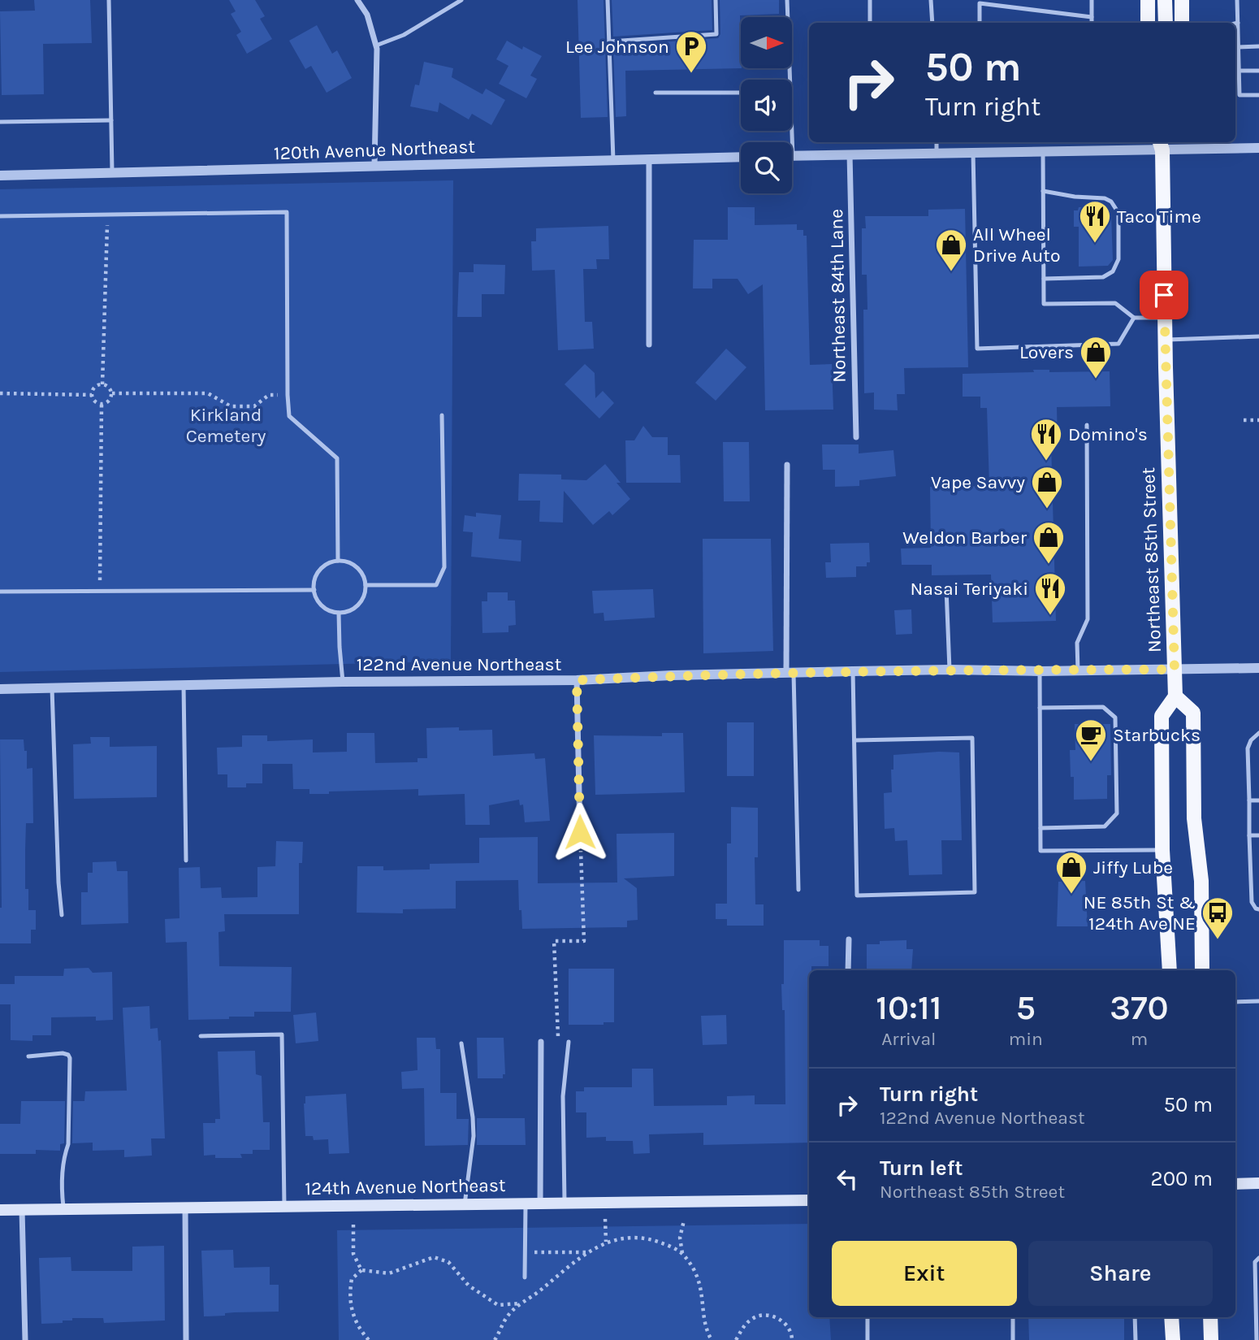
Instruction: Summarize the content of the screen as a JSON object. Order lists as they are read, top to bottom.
{
  "streets": {
    "main road": ["Northeast 85th Street", "124th Avenue Northeast"],
    "street": ["120th Avenue Northeast", "Northeast 84th Lane", "122nd Avenue Northeast"]
  },
  "crossings": [
    ["Northeast 85th Street", "122nd Avenue Northeast"]
  ],
  "parks": ["Kirkland Cemetery"],
  "places": {
    "parking": ["Lee Johnson"],
    "restaurant": ["Taco Time", "Domino's", "Nasai Teriyaki"],
    "shop": [
      "All Wheel Drive Auto",
      "Lovers",
      "Vape Savvy",
      "Weldon Barber",
      "Jiffy Lube"
    ],
    "cafe": ["Starbucks"],
    "bus stop": ["NE 85th St & 124th Ave NE"]
  },
  "north": "right",
  "page": {
    "turn": ["50 m", "Turn right"],
    "eta": [
      "10:11",
      "Arrival",
      "5",
      "min",
      "370",
      "m"
    ],
    "list": [
      {
        "name": "Turn right",
        "note": "122nd Avenue Northeast",
        "value": "50 m"
      },
      {
        "name": "Turn left",
        "note": "Northeast 85th Street",
        "value": "200 m"
      }
    ],
    "buttons": ["Exit", "Share"]
  }
}
